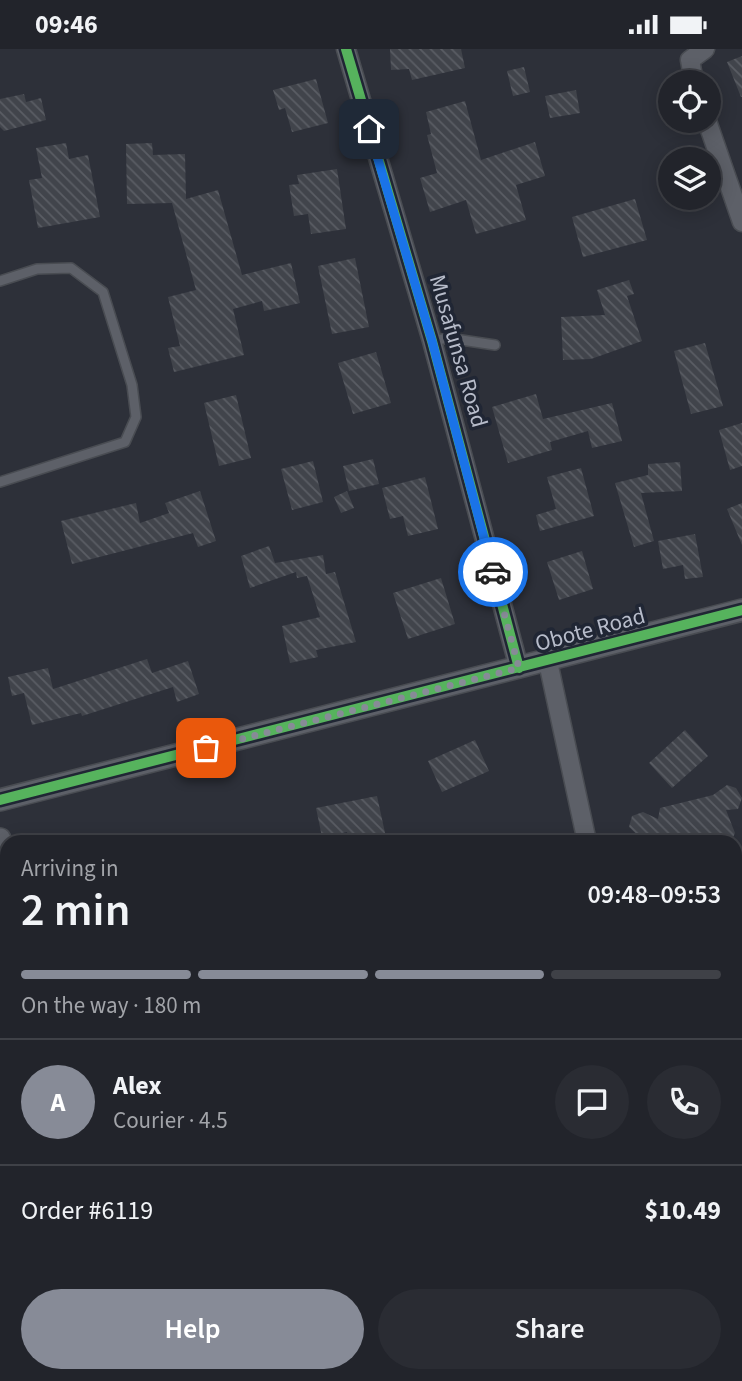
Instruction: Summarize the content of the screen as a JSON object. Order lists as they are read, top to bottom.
{
  "streets": {
    "street": ["Musafunsa Road", "Obote Road"]
  },
  "crossings": [
    ["Musafunsa Road", "Obote Road"]
  ],
  "page": {
    "status": "09:46",
    "heading": ["2 min", "Arriving in", "09:48–09:53"],
    "panel": [
      "Alex",
      "Courier · 4.5",
      "Order #6119",
      "$10.49"
    ],
    "bar": "On the way · 180 m",
    "round": "A",
    "buttons": ["Help", "Share"]
  }
}
